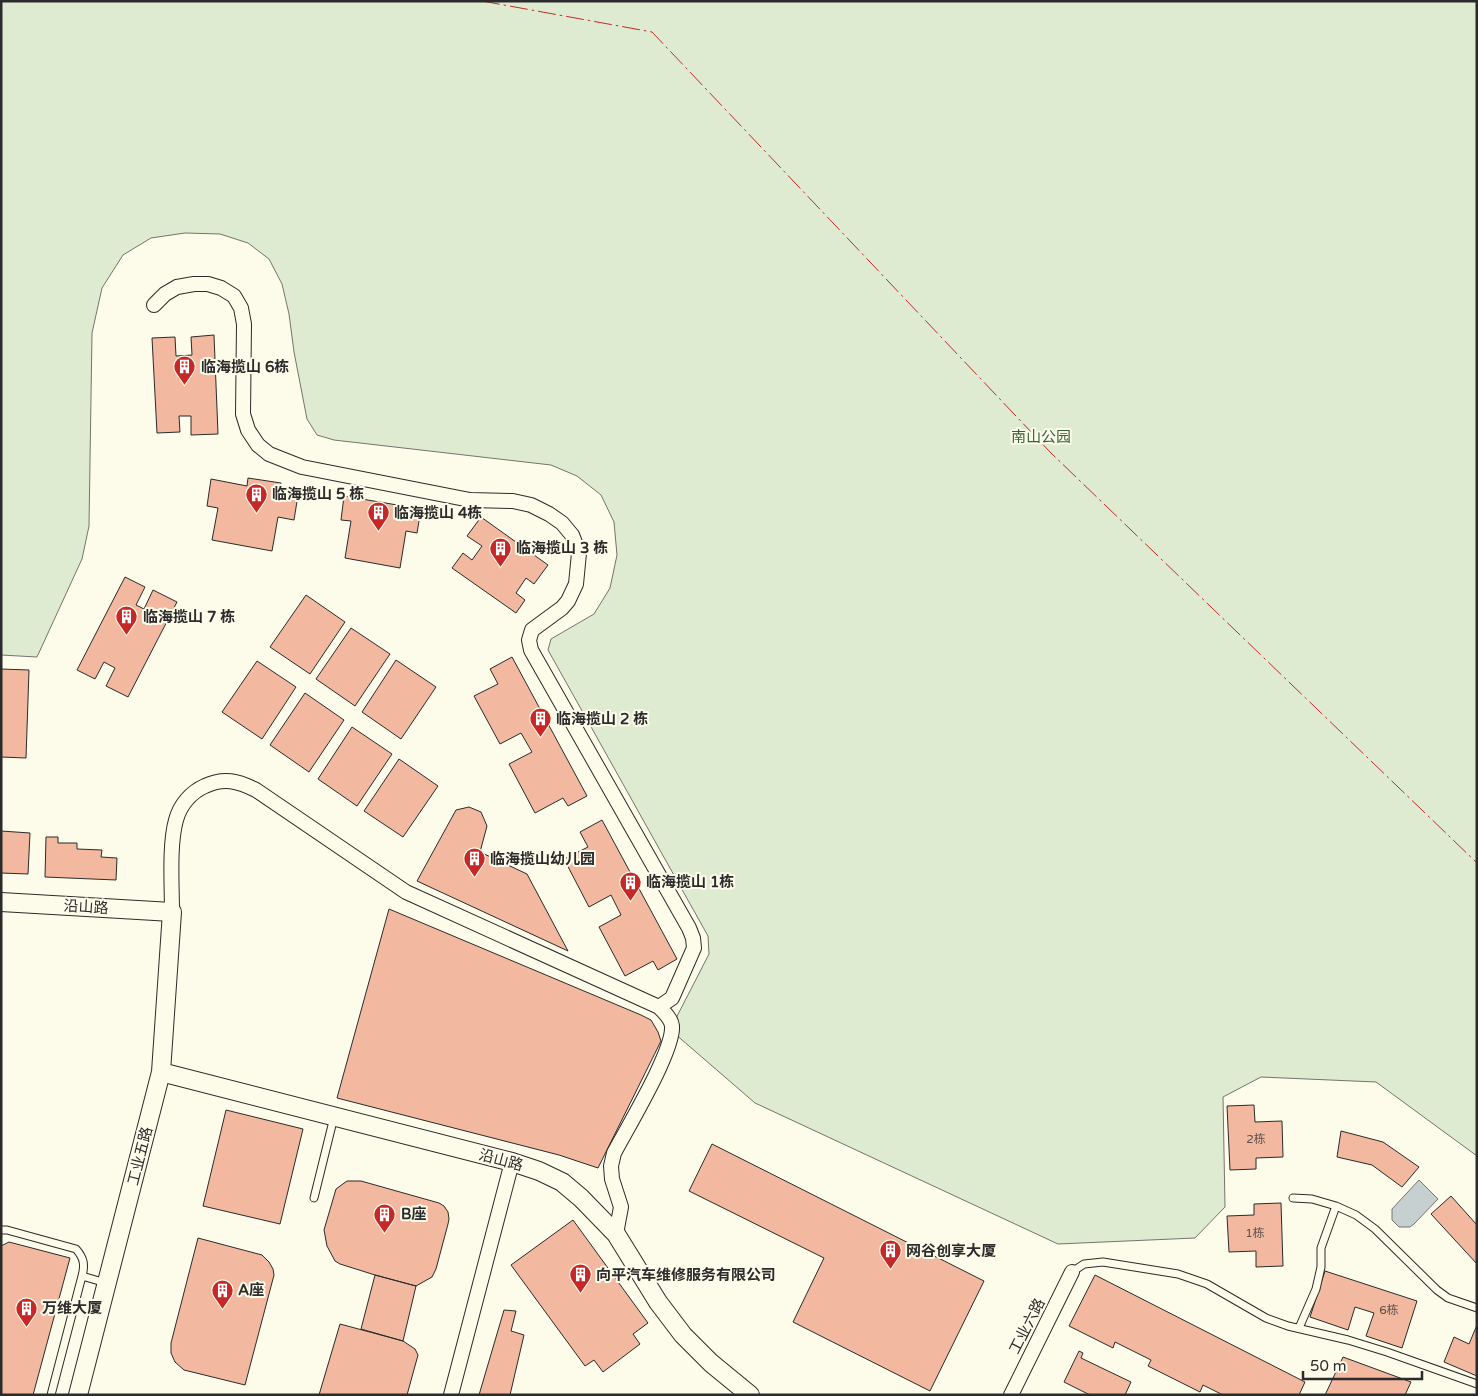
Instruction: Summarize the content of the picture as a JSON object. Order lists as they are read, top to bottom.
{
  "streets": {
    "street": ["沿山路", "工业五路", "工业六路"]
  },
  "crossings": [
    ["沿山路", "工业五路"]
  ],
  "parks": ["南山公园"],
  "places": {
    "building": [
      "临海揽山 6栋",
      "临海揽山 5 栋",
      "临海揽山 4栋",
      "临海揽山 3 栋",
      "临海揽山 7 栋",
      "临海揽山 2 栋",
      "临海揽山幼儿园",
      "临海揽山 1栋",
      "B座",
      "网谷创享大厦",
      "向平汽车维修服务有限公司",
      "A座",
      "万维大厦"
    ]
  },
  "house_numbers": ["2栋", "1栋", "6栋"],
  "scale_bar": "50 m"
}
